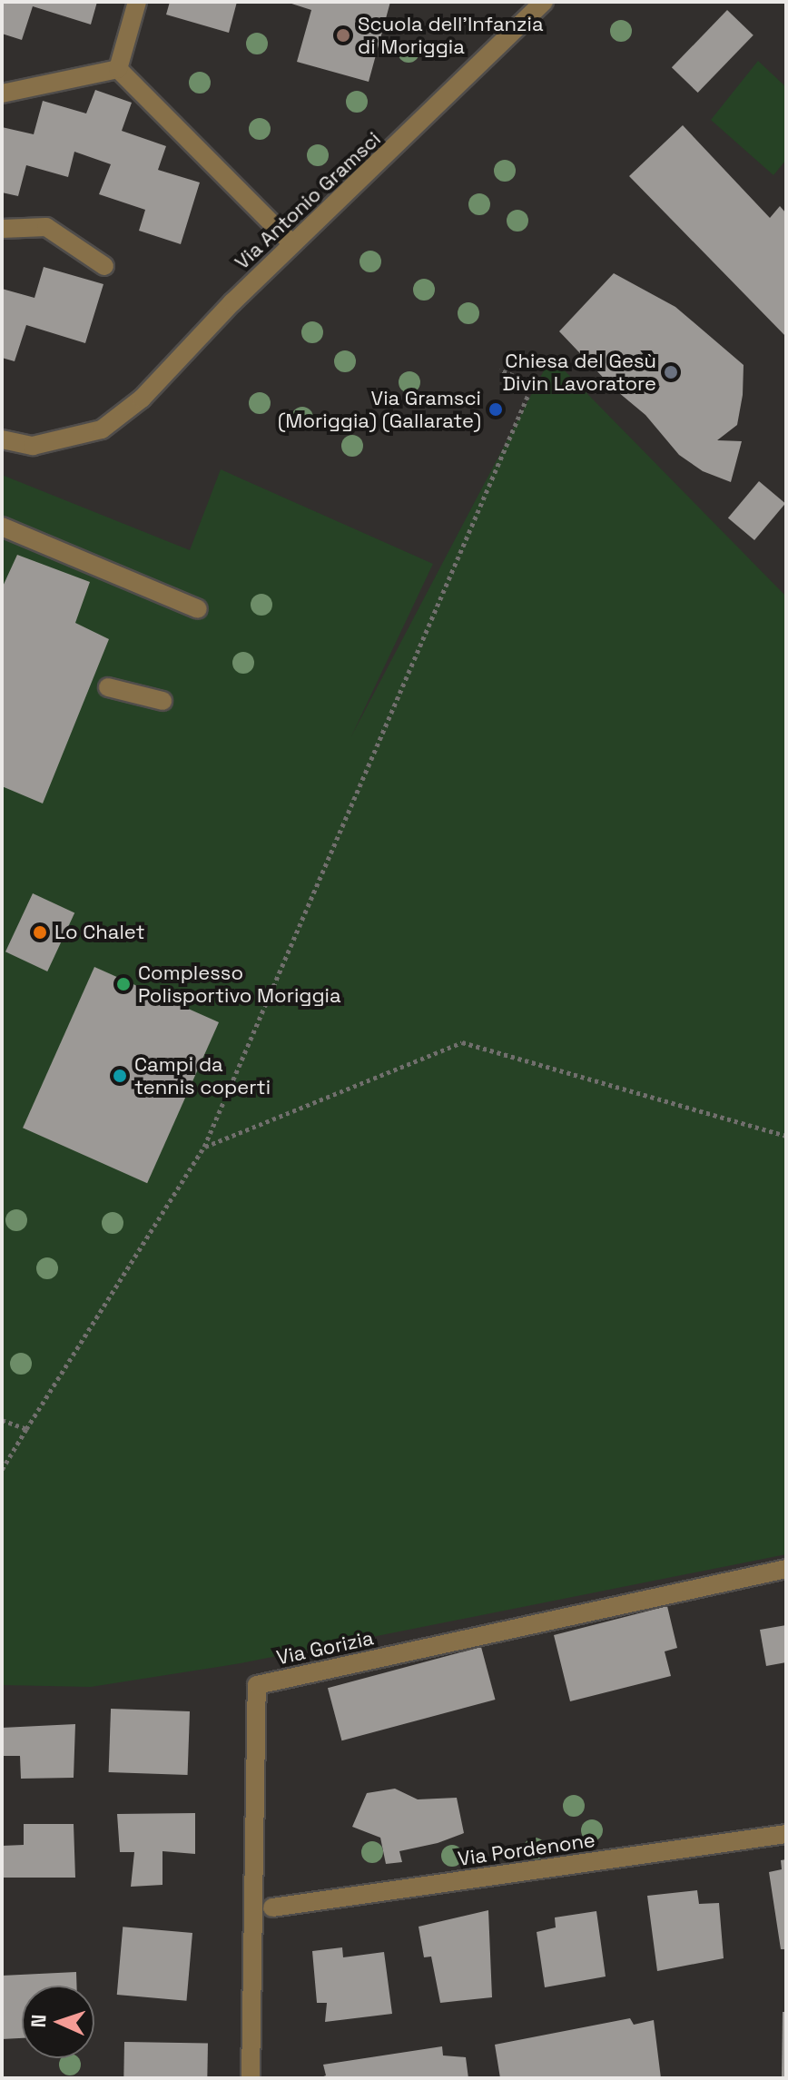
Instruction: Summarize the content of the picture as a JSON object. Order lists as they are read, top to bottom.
{
  "streets": {
    "street": ["Via Antonio Gramsci", "Via Gorizia", "Via Pordenone"]
  },
  "places": [
    "Scuola dell'Infanzia di Moriggia",
    "Chiesa del Gesù Divin Lavoratore",
    "Via Gramsci (Moriggia) (Gallarate)",
    "Lo Chalet",
    "Complesso Polisportivo Moriggia",
    "Campi da tennis coperti"
  ],
  "north": "left"
}
